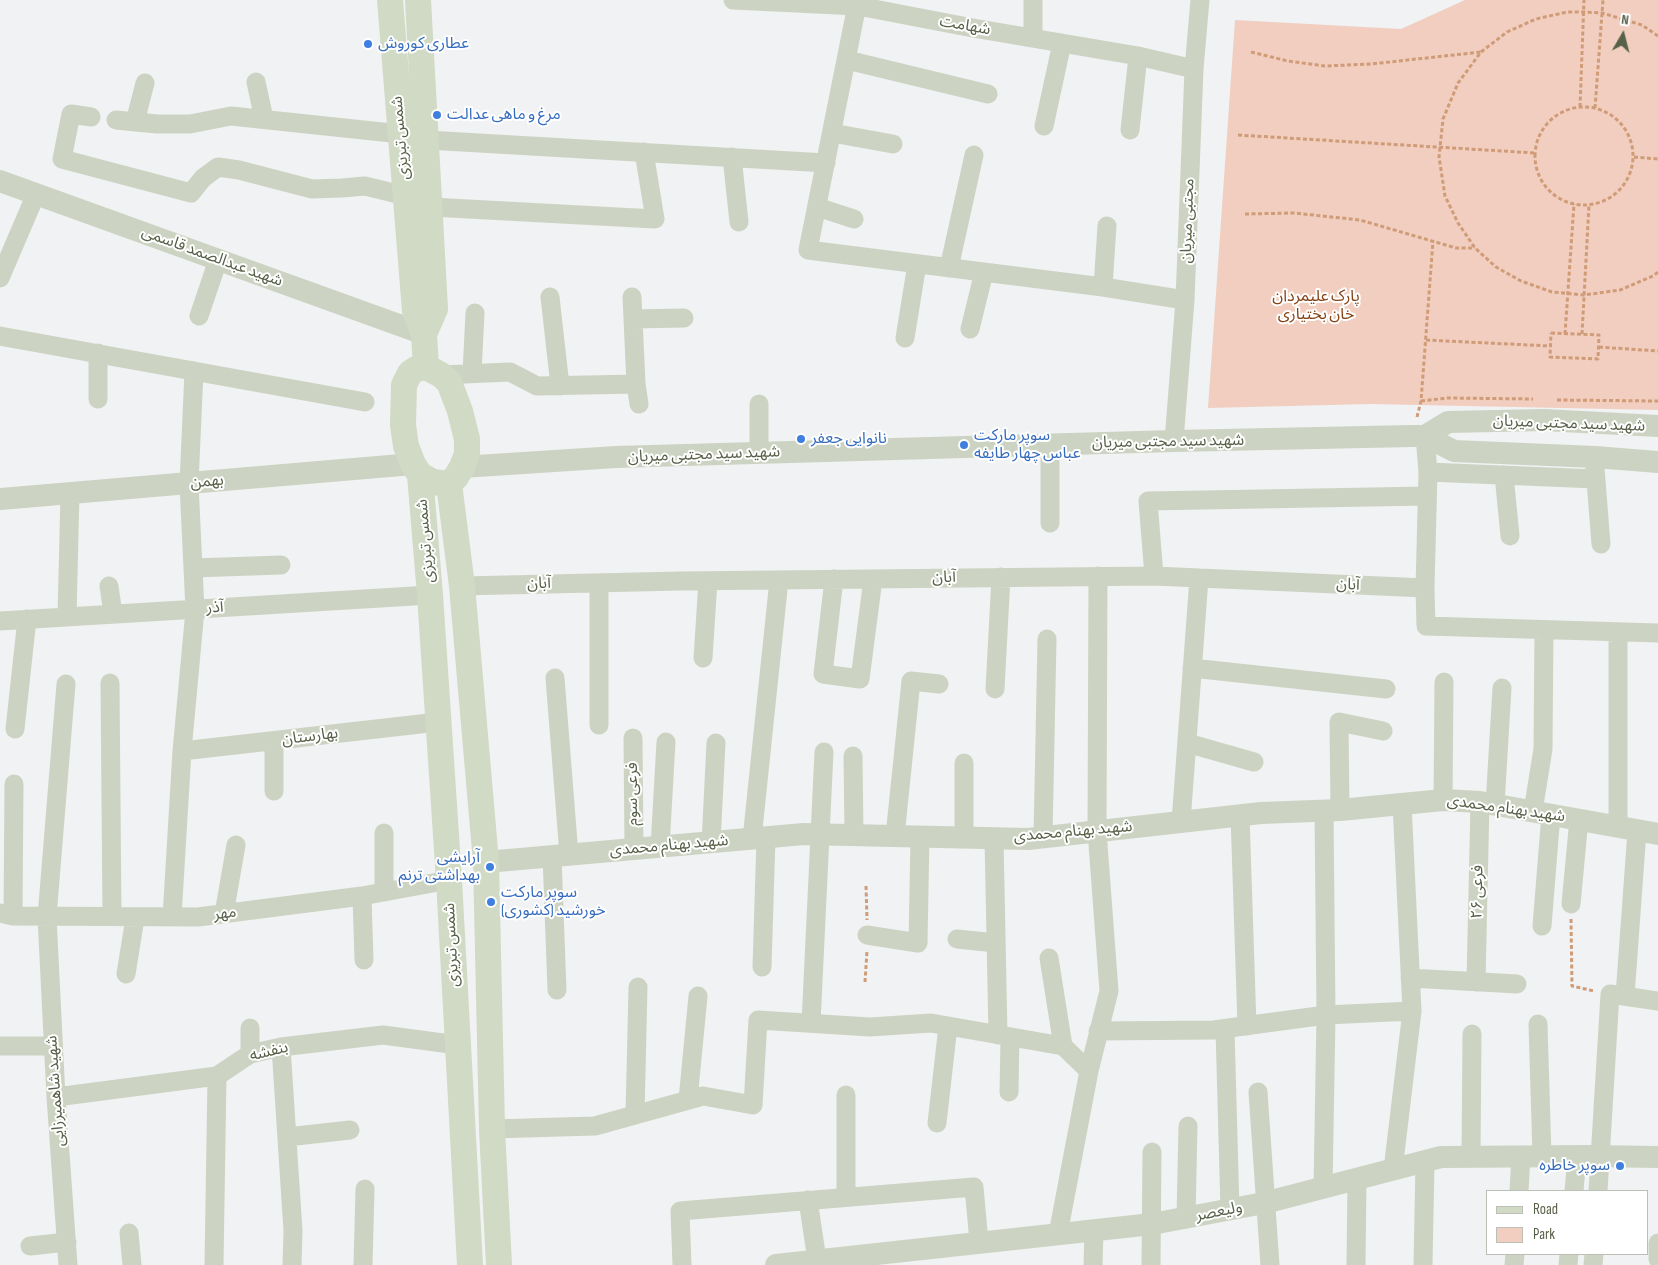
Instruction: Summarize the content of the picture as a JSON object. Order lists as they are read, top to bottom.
{
  "streets": {
    "main road": ["شمس تبریزی"],
    "street": [
      "شهامت",
      "مجتبی میریان",
      "شهید عبدالصمد قاسمی",
      "شهید سید مجتبی میریان",
      "بهمن",
      "آبان",
      "آذر",
      "بهارستان",
      "فرعی سوم",
      "شهید بهنام محمدی",
      "فرعی ۲۶",
      "مهر",
      "بنفشه",
      "شهید شاهمیرزایی",
      "ولیعصر"
    ]
  },
  "crossings": [
    ["شهامت", "مجتبی میریان"],
    ["شمس تبریزی", "شهید عبدالصمد قاسمی"],
    ["شمس تبریزی", "شهید سید مجتبی میریان"],
    ["شمس تبریزی", "بهمن"],
    ["شمس تبریزی", "آبان"],
    ["شمس تبریزی", "آذر"],
    ["شمس تبریزی", "بهارستان"],
    ["شمس تبریزی", "شهید بهنام محمدی"],
    ["شمس تبریزی", "مهر"],
    ["شمس تبریزی", "بنفشه"],
    ["مجتبی میریان", "شهید سید مجتبی میریان"],
    ["فرعی سوم", "شهید بهنام محمدی"],
    ["شهید بهنام محمدی", "فرعی ۲۶"],
    ["مهر", "شهید شاهمیرزایی"],
    ["بنفشه", "شهید شاهمیرزایی"]
  ],
  "parks": ["پارک علیمردان خان بختیاری"],
  "places": [
    "عطاری کوروش",
    "مرغ و ماهی عدالت",
    "نانوایی جعفر",
    "سوپر مارکت عباس چهار طایفه",
    "آرایشی بهداشتی ترنم",
    "سوپر مارکت خورشید (کشوری)",
    "سوپر خاطره"
  ],
  "legend": ["Road", "Park"],
  "north": "top"
}
